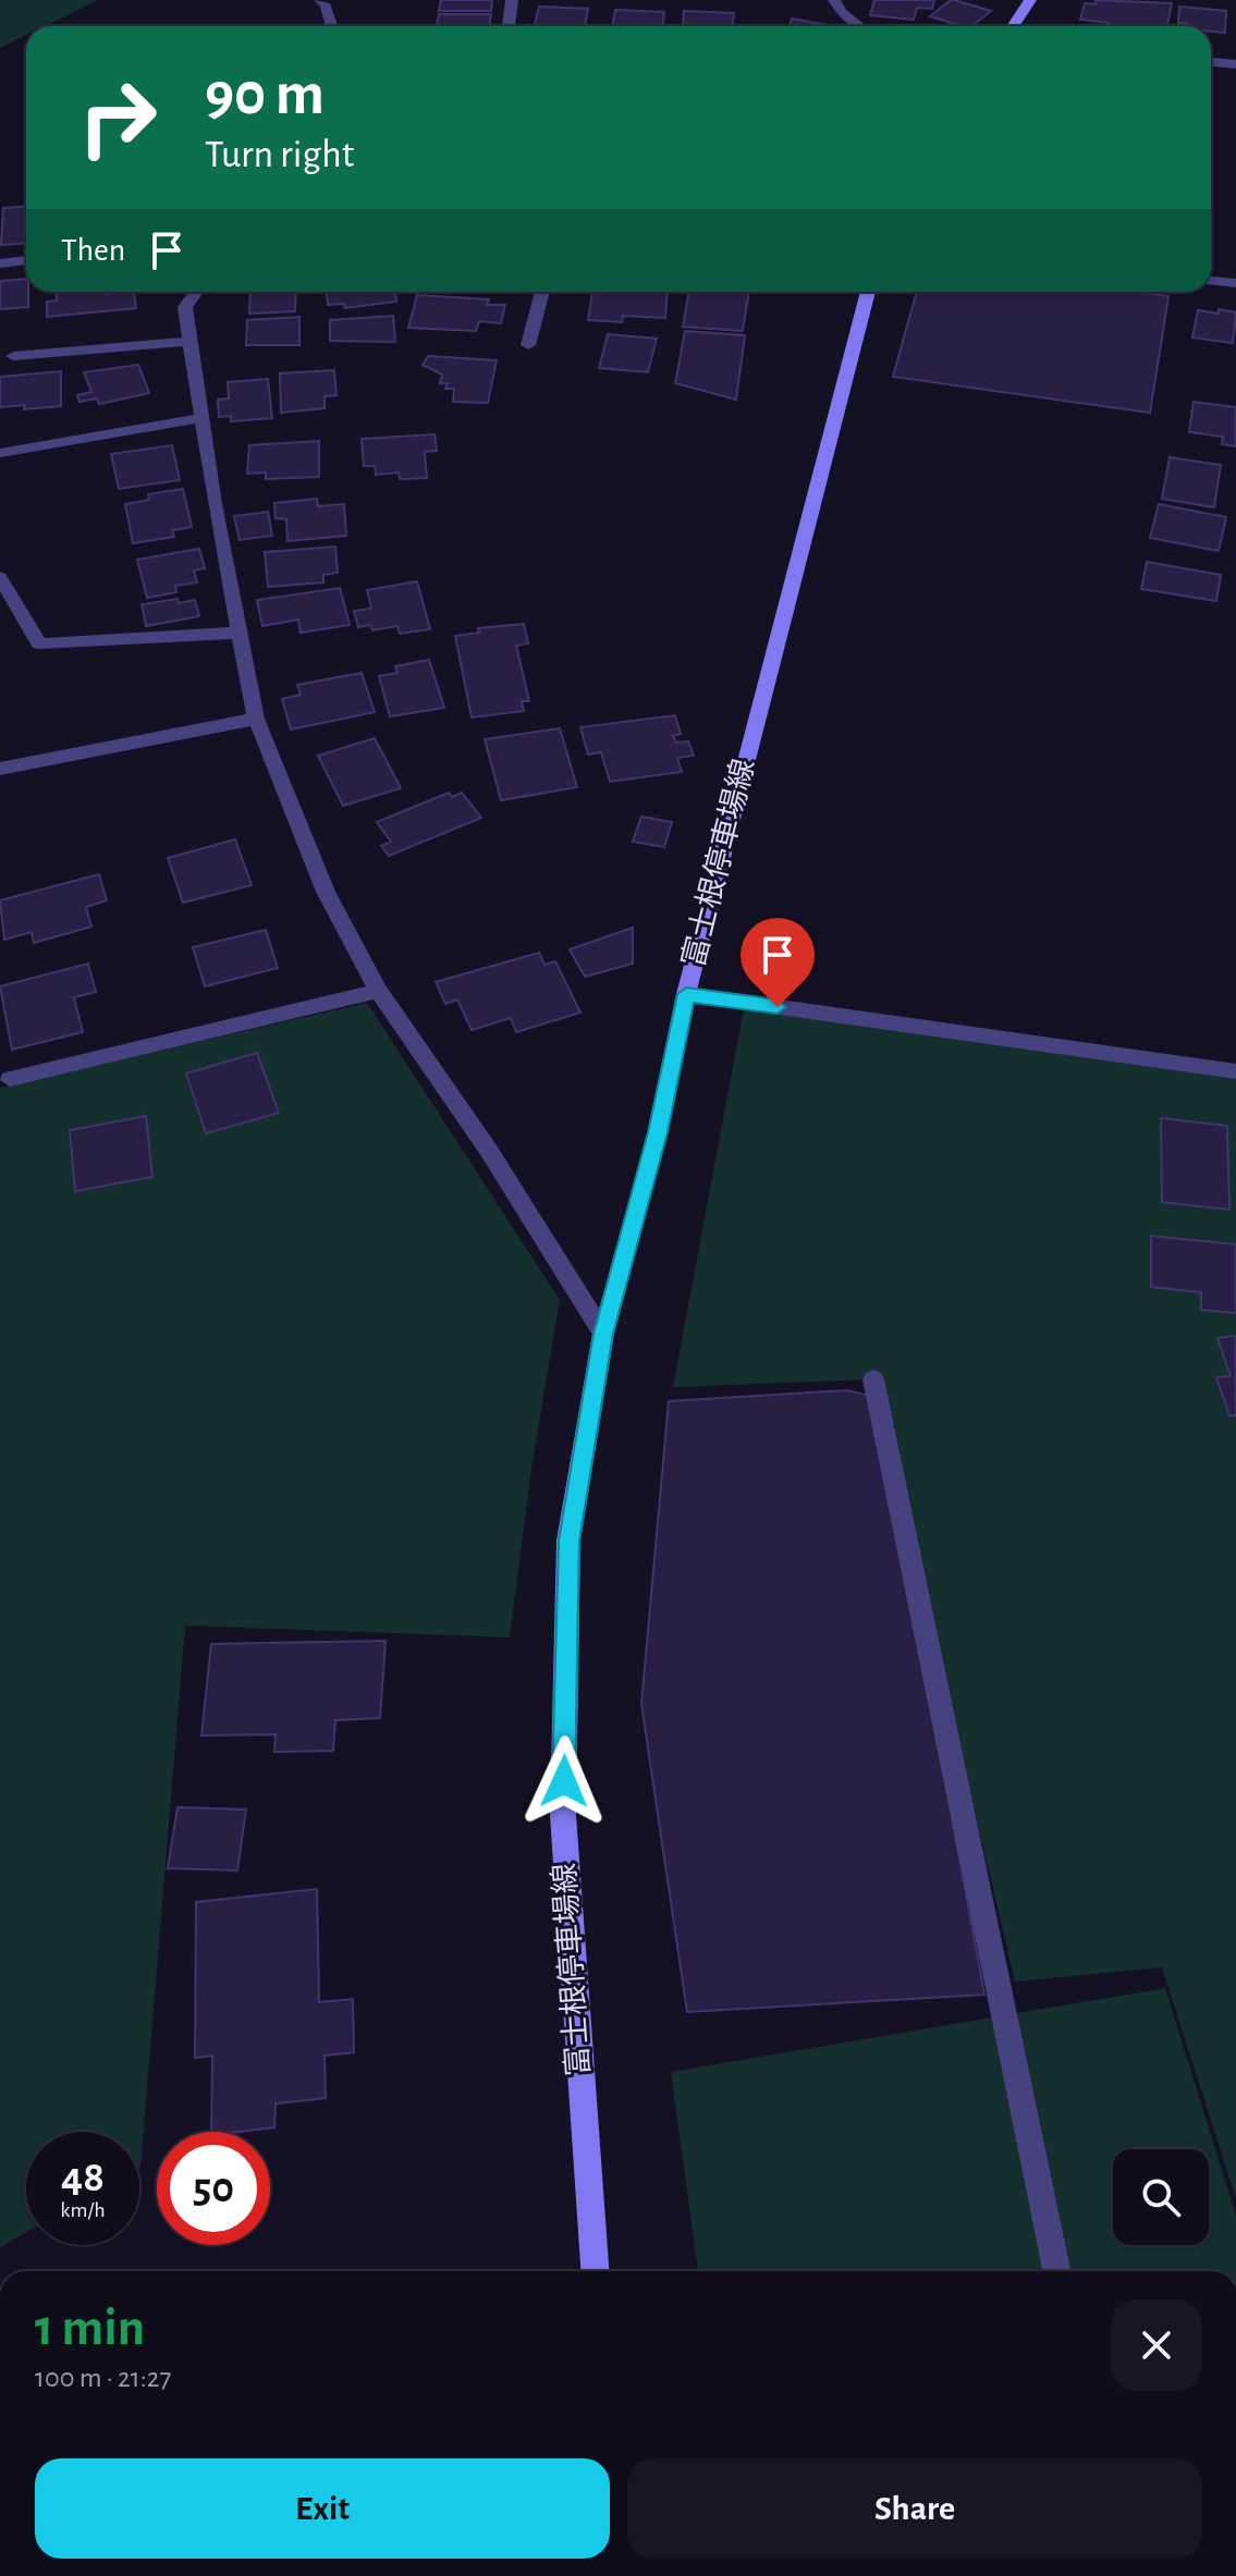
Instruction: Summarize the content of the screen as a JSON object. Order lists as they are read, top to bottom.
{
  "streets": {
    "main road": ["富士根停車場線"]
  },
  "page": {
    "turn": ["90 m", "Turn right"],
    "then": "Then",
    "speed": "48 km/h",
    "limit": "50",
    "heading": ["1 min", "100 m · 21:27"],
    "buttons": ["Exit", "Share"]
  }
}
